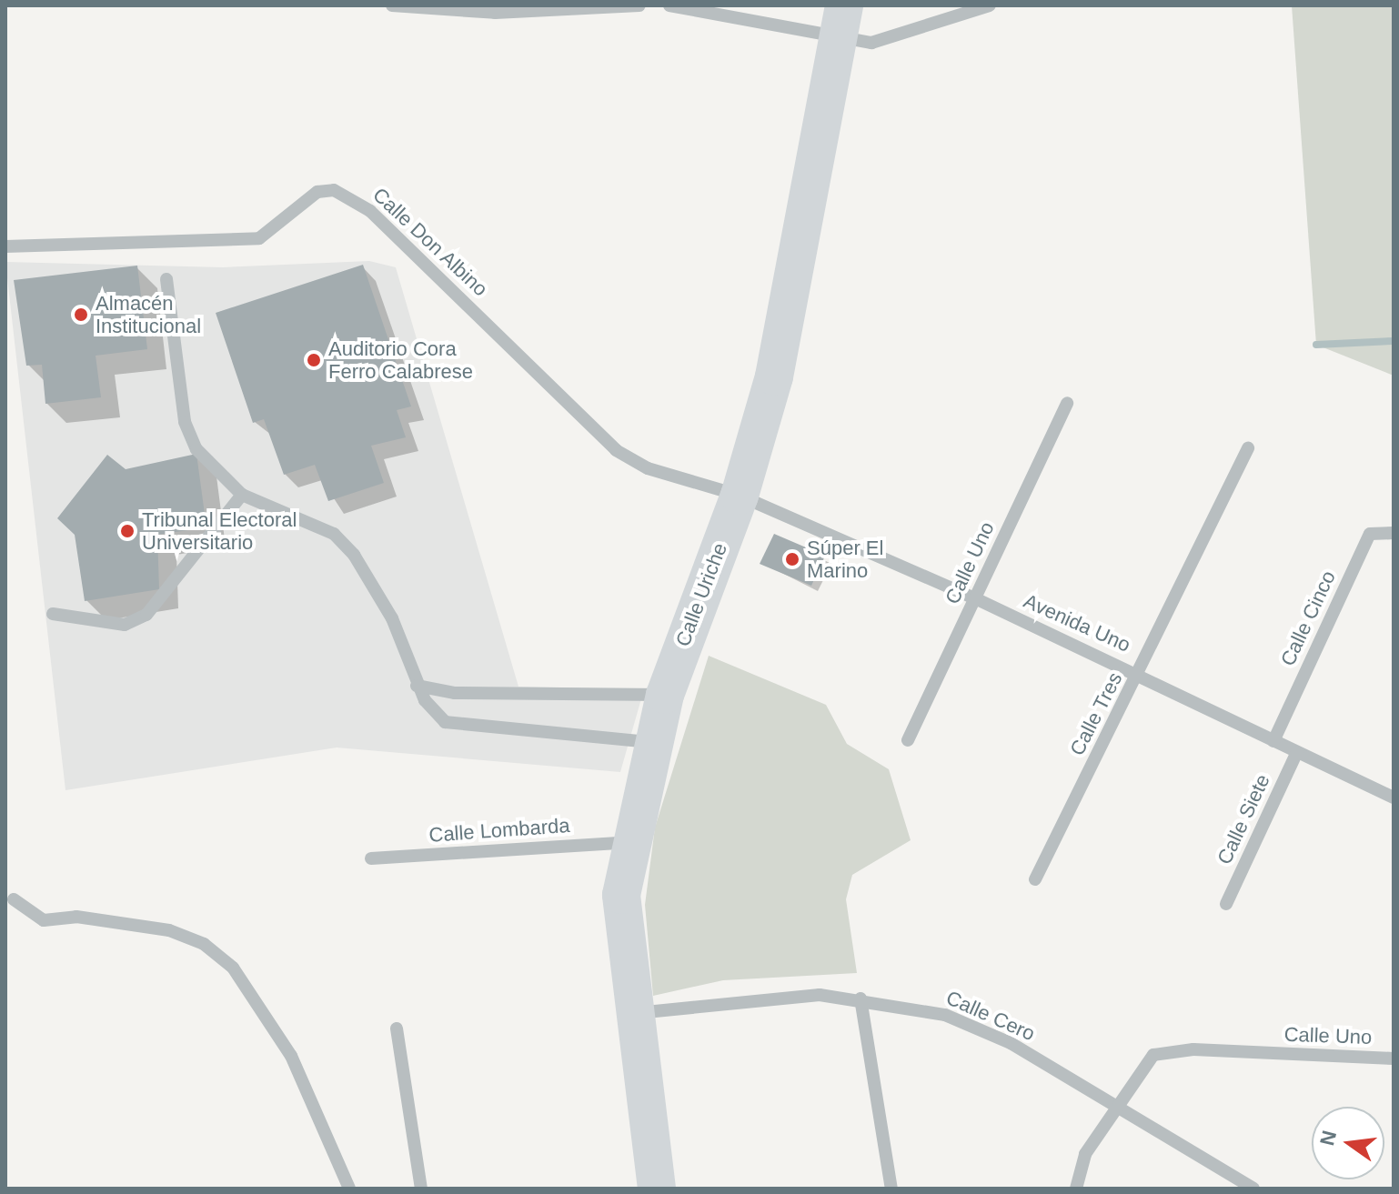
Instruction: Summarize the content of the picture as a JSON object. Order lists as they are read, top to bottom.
{
  "streets": {
    "main road": ["Calle Uriche"],
    "street": [
      "Calle Don Albino",
      "Calle Uno",
      "Calle Cinco",
      "Avenida Uno",
      "Calle Tres",
      "Calle Siete",
      "Calle Lombarda",
      "Calle Cero"
    ]
  },
  "crossings": [
    ["Calle Don Albino", "Calle Uriche"],
    ["Calle Don Albino", "Avenida Uno"],
    ["Calle Uno", "Avenida Uno"],
    ["Calle Uno", "Calle Cero"],
    ["Calle Uriche", "Avenida Uno"],
    ["Calle Uriche", "Calle Lombarda"],
    ["Calle Uriche", "Calle Cero"],
    ["Calle Cinco", "Avenida Uno"],
    ["Avenida Uno", "Calle Tres"],
    ["Avenida Uno", "Calle Siete"]
  ],
  "places": [
    "Almacén Institucional",
    "Auditorio Cora Ferro Calabrese",
    "Tribunal Electoral Universitario",
    "Súper El Marino"
  ],
  "north": "left"
}
